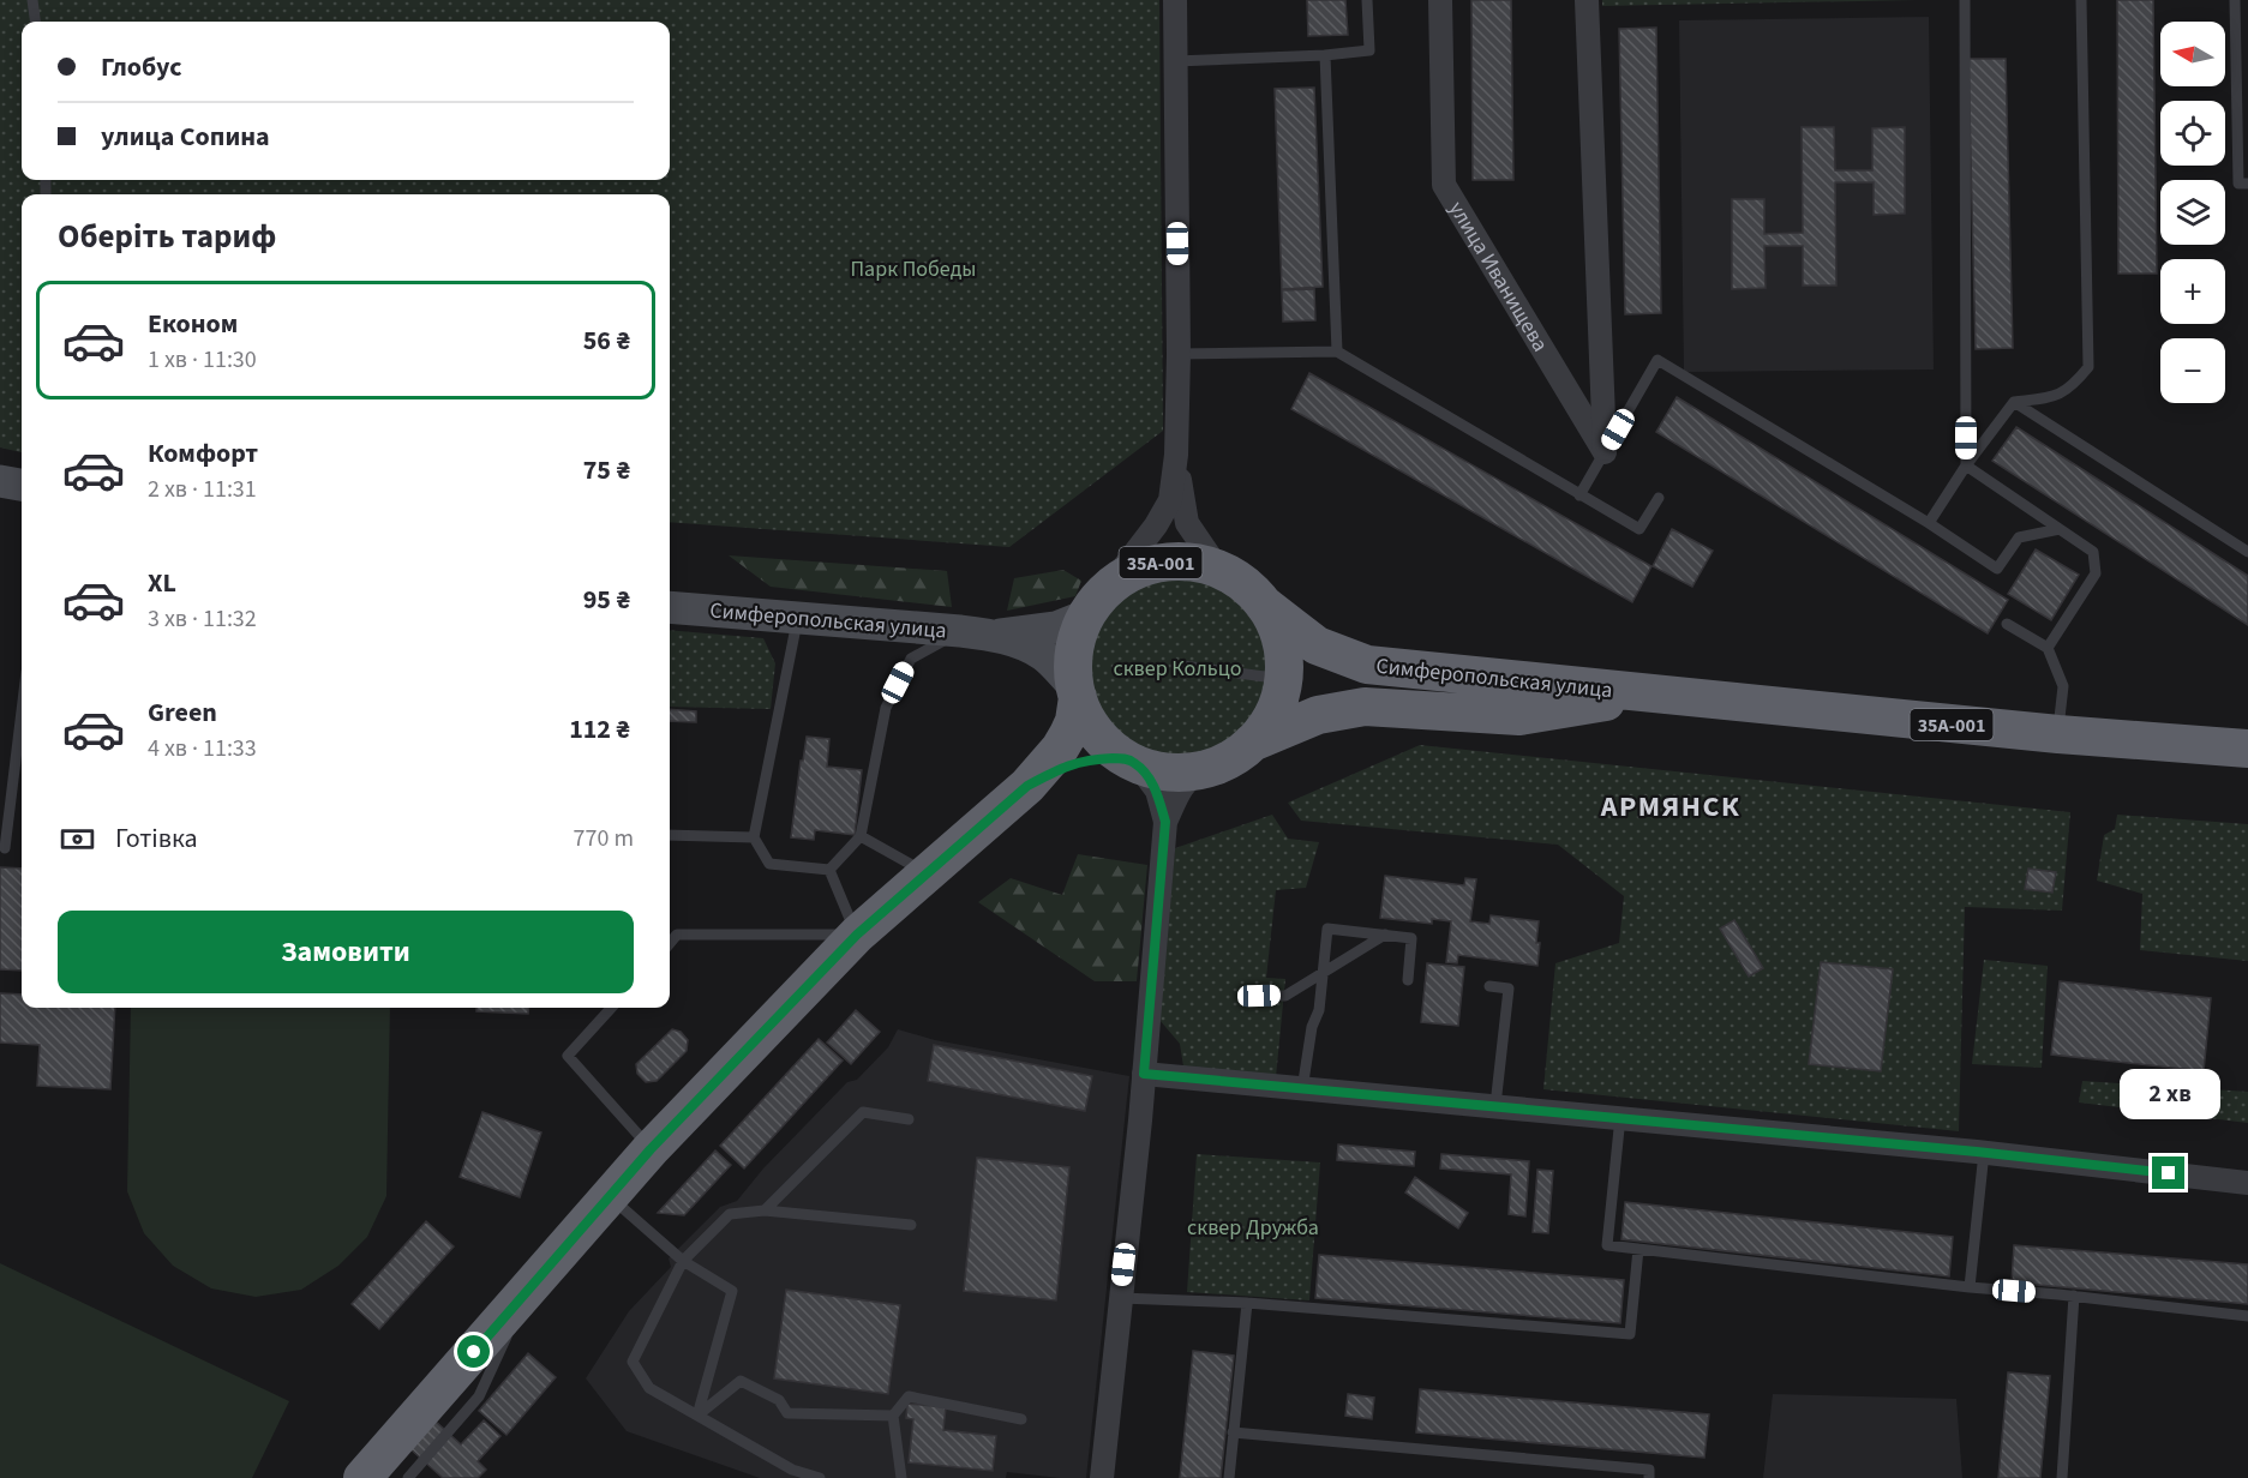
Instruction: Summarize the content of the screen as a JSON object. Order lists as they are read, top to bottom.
{
  "streets": {
    "highway": ["35А-001", "Симферопольская улица"],
    "street": ["улица Иванищева"]
  },
  "crossings": [
    ["35А-001", "Симферопольская улица"]
  ],
  "districts": ["АРМЯНСК"],
  "parks": ["Парк Победы", "сквер Кольцо", "сквер Дружба"],
  "north": "left",
  "page": {
    "map_buttons": ["+", "−"],
    "banner": ["Глобус", "улица Сопина"],
    "heading": "Оберіть тариф",
    "list": [
      {
        "name": "Економ",
        "note": "1 хв · 11:30",
        "value": "56 ₴"
      },
      {
        "name": "Комфорт",
        "note": "2 хв · 11:31",
        "value": "75 ₴"
      },
      {
        "name": "XL",
        "note": "3 хв · 11:32",
        "value": "95 ₴"
      },
      {
        "name": "Green",
        "note": "4 хв · 11:33",
        "value": "112 ₴"
      }
    ],
    "pay": ["Готівка", "770 m"],
    "buttons": "Замовити",
    "bubble": "2 хв"
  }
}
